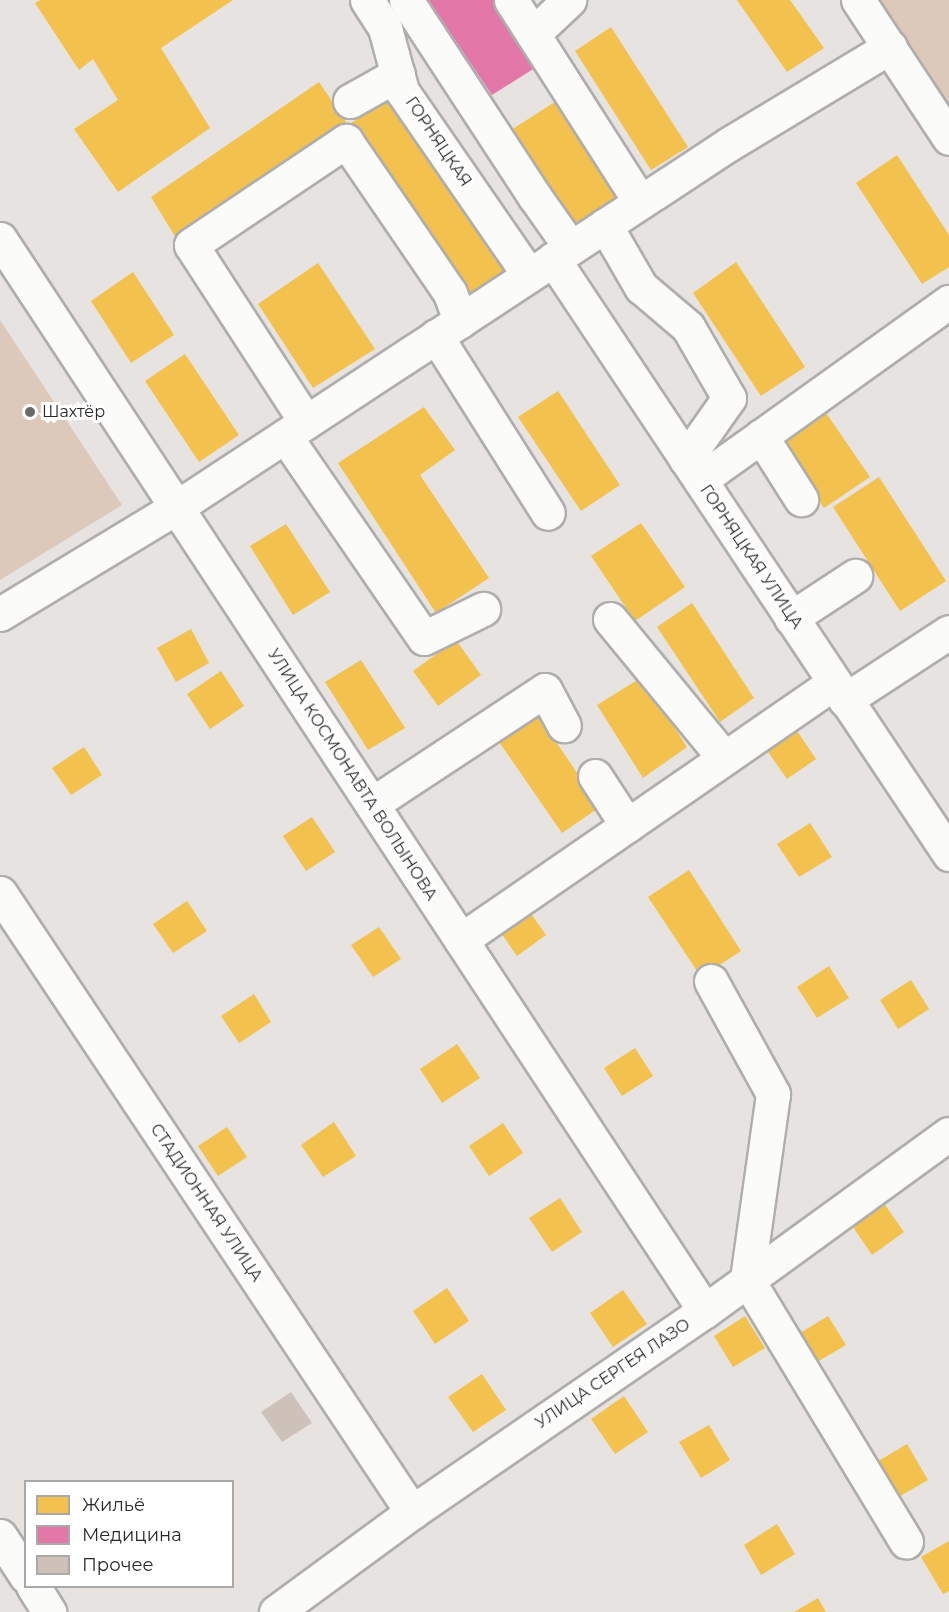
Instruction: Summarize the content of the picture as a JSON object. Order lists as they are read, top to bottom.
{
  "streets": {
    "street": [
      "ГОРНЯЦКАЯ",
      "ГОРНЯЦКАЯ УЛИЦА",
      "УЛИЦА КОСМОНАВТА ВОЛЫНОВА",
      "СТАДИОННАЯ УЛИЦА",
      "УЛИЦА СЕРГЕЯ ЛАЗО"
    ]
  },
  "crossings": [
    ["ГОРНЯЦКАЯ", "ГОРНЯЦКАЯ УЛИЦА"],
    ["УЛИЦА КОСМОНАВТА ВОЛЫНОВА", "УЛИЦА СЕРГЕЯ ЛАЗО"],
    ["СТАДИОННАЯ УЛИЦА", "УЛИЦА СЕРГЕЯ ЛАЗО"]
  ],
  "places": ["Шахтёр"],
  "legend": ["Жильё", "Медицина", "Прочее"]
}
